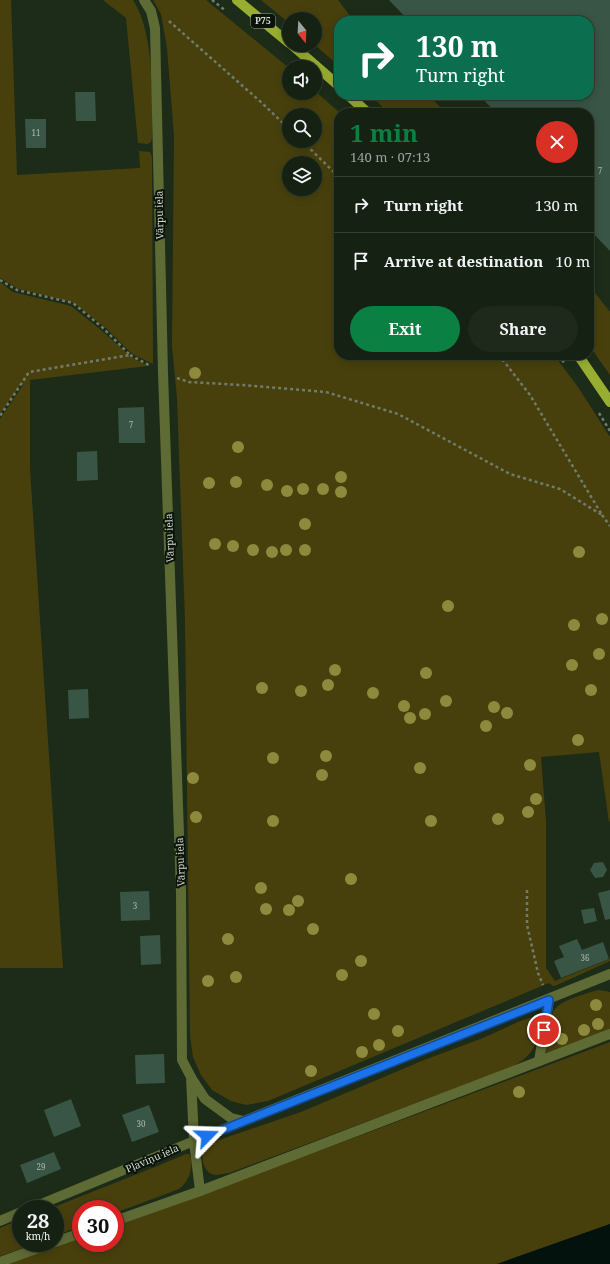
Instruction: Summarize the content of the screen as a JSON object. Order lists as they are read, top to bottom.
{
  "streets": {
    "main road": ["P75"],
    "street": ["Vārpu iela", "Pļaviņu iela"]
  },
  "crossings": [
    ["Vārpu iela", "Pļaviņu iela"]
  ],
  "house_numbers": [
    "11",
    "7",
    "7",
    "3",
    "36",
    "30",
    "29"
  ],
  "north": "bottom",
  "page": {
    "turn": ["130 m", "Turn right"],
    "heading": ["1 min", "140 m · 07:13"],
    "list": [
      {
        "name": "Turn right",
        "value": "130 m"
      },
      {
        "name": "Arrive at destination",
        "value": "10 m"
      }
    ],
    "buttons": ["Exit", "Share"],
    "speed": "28 km/h",
    "limit": "30"
  }
}
